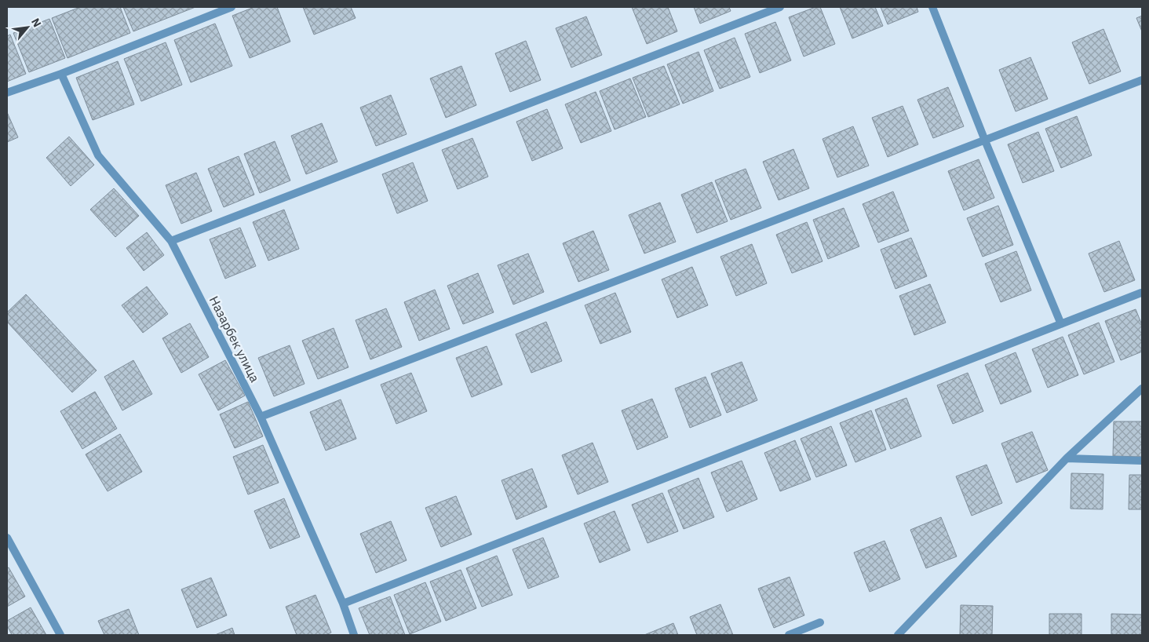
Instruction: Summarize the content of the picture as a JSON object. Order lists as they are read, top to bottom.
{
  "streets": {
    "street": ["Назарбек улица"]
  },
  "north": "top right"
}
